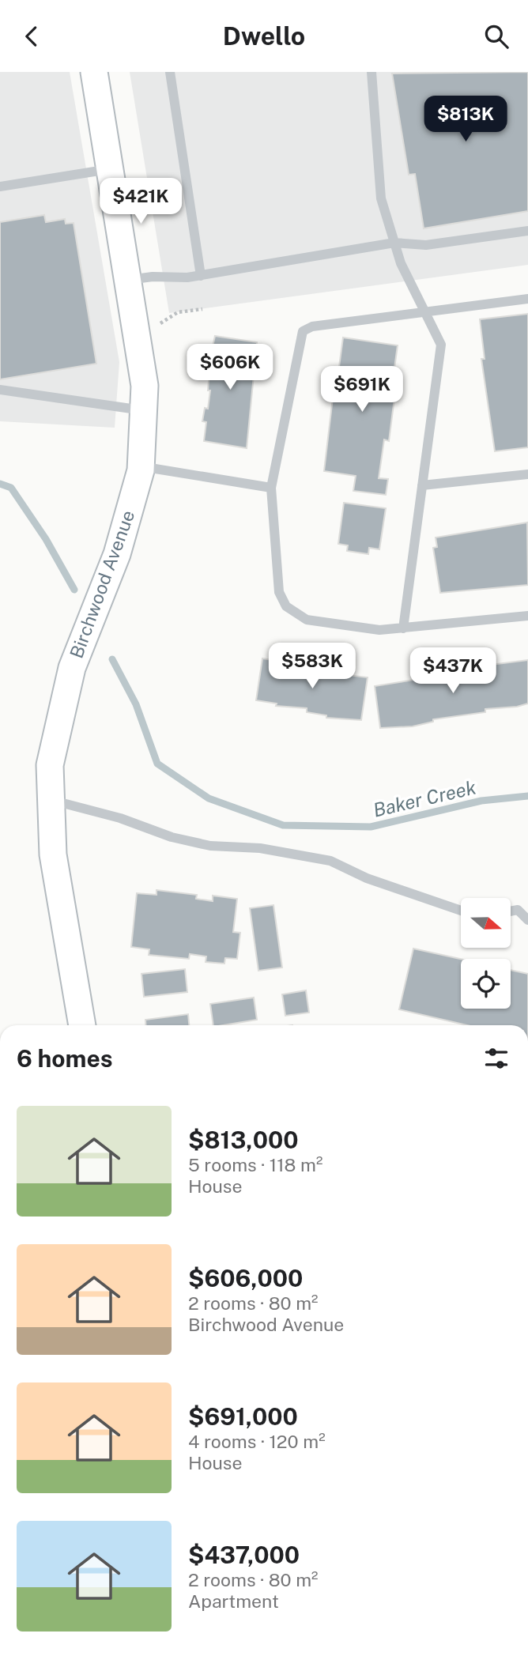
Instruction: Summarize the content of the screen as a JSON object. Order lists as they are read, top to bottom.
{
  "streets": {
    "street": ["Birchwood Avenue"]
  },
  "water": ["Baker Creek"],
  "north": "right",
  "page": {
    "header": "Dwello",
    "price": [
      "$813K",
      "$421K",
      "$606K",
      "$691K",
      "$583K",
      "$437K"
    ],
    "heading": "6 homes",
    "list": [
      {
        "name": "$813,000",
        "note": "5 rooms · 118 m² · House"
      },
      {
        "name": "$606,000",
        "note": "2 rooms · 80 m² · Birchwood Avenue"
      },
      {
        "name": "$691,000",
        "note": "4 rooms · 120 m² · House"
      },
      {
        "name": "$437,000",
        "note": "2 rooms · 80 m² · Apartment"
      }
    ]
  }
}
